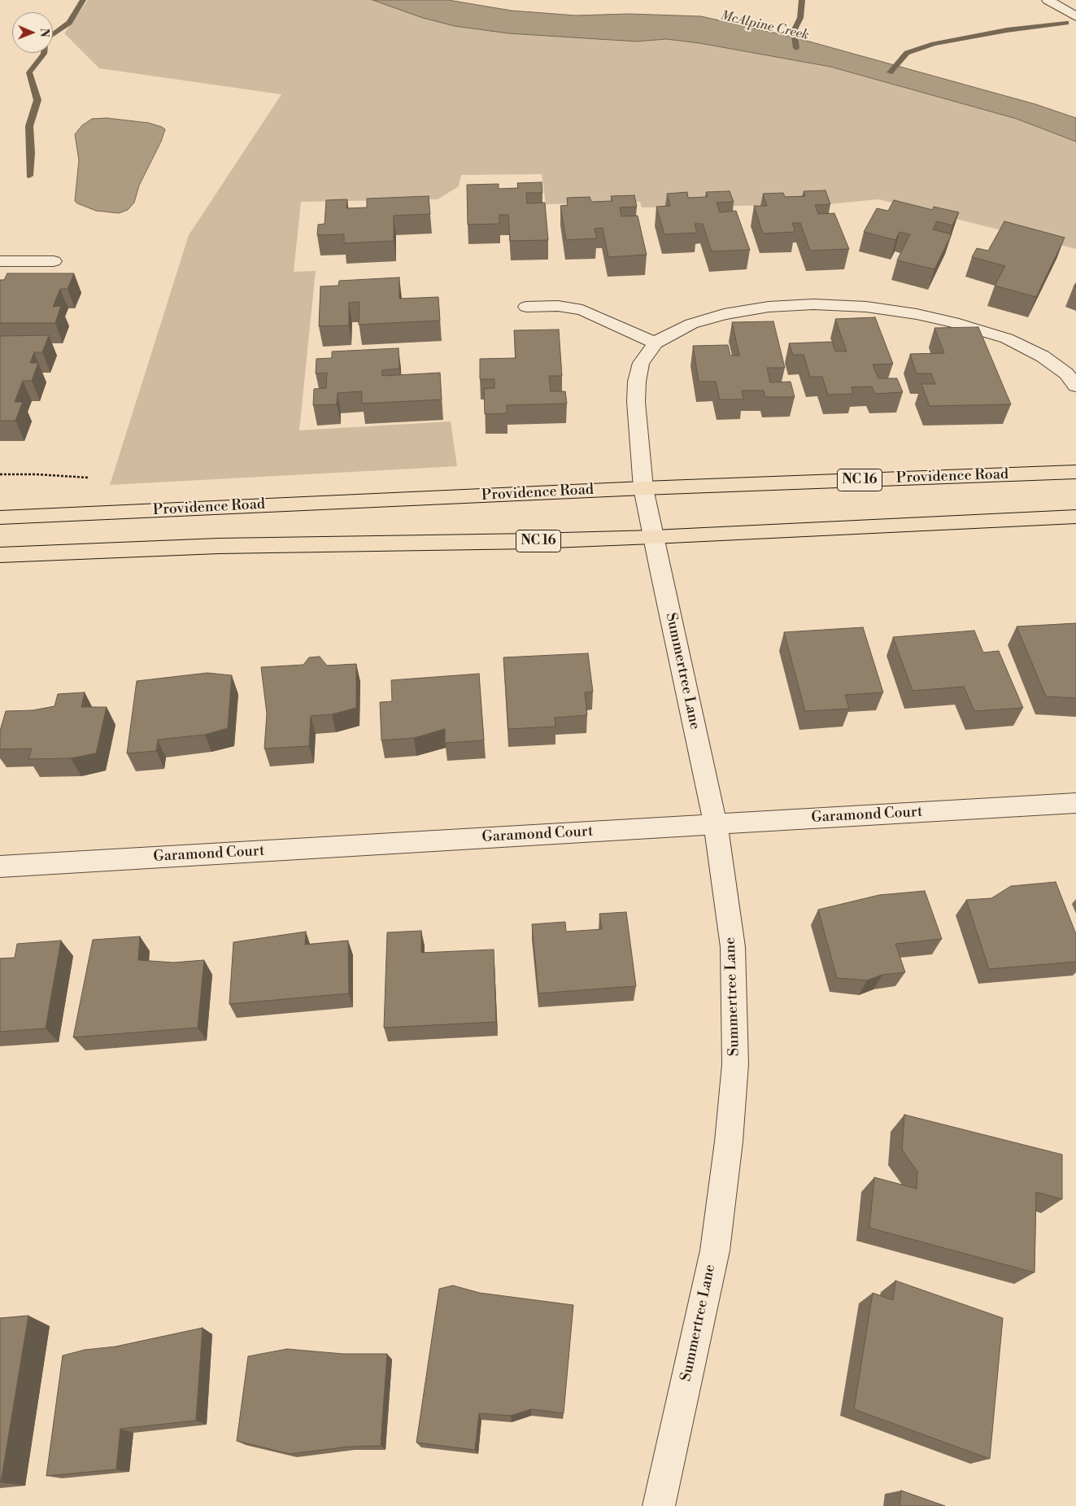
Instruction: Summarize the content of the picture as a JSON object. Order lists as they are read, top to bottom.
{
  "streets": {
    "main road": ["Providence Road", "NC 16"],
    "street": ["Summertree Lane", "Garamond Court"]
  },
  "crossings": [
    ["Providence Road", "Summertree Lane"],
    ["NC 16", "Summertree Lane"],
    ["Summertree Lane", "Garamond Court"]
  ],
  "water": ["McAlpine Creek"],
  "north": "right"
}
